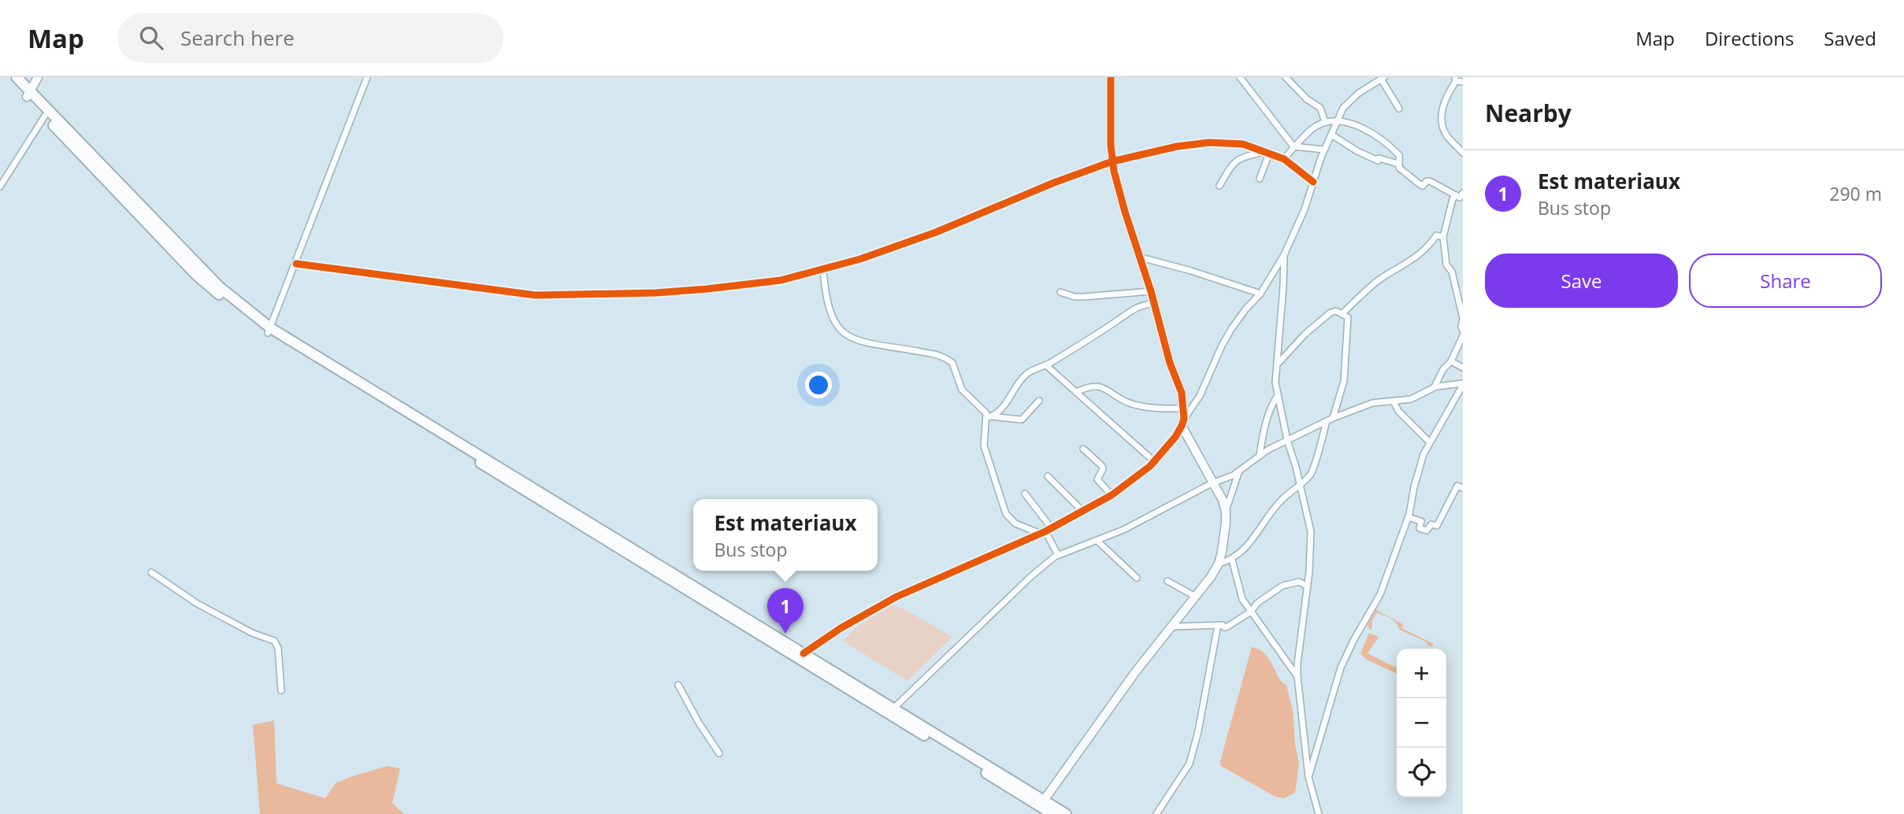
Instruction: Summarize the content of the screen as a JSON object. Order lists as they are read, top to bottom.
{
  "page": {
    "header": "Map",
    "search": "Search here",
    "nav": ["Map", "Directions", "Saved"],
    "heading": "Nearby",
    "list": [
      {
        "mark": "1",
        "name": "Est materiaux",
        "note": "Bus stop",
        "value": "290 m"
      }
    ],
    "buttons": ["Save", "Share"],
    "popup": ["Est materiaux", "Bus stop"],
    "pins": "1",
    "map_buttons": ["+", "−"]
  }
}
